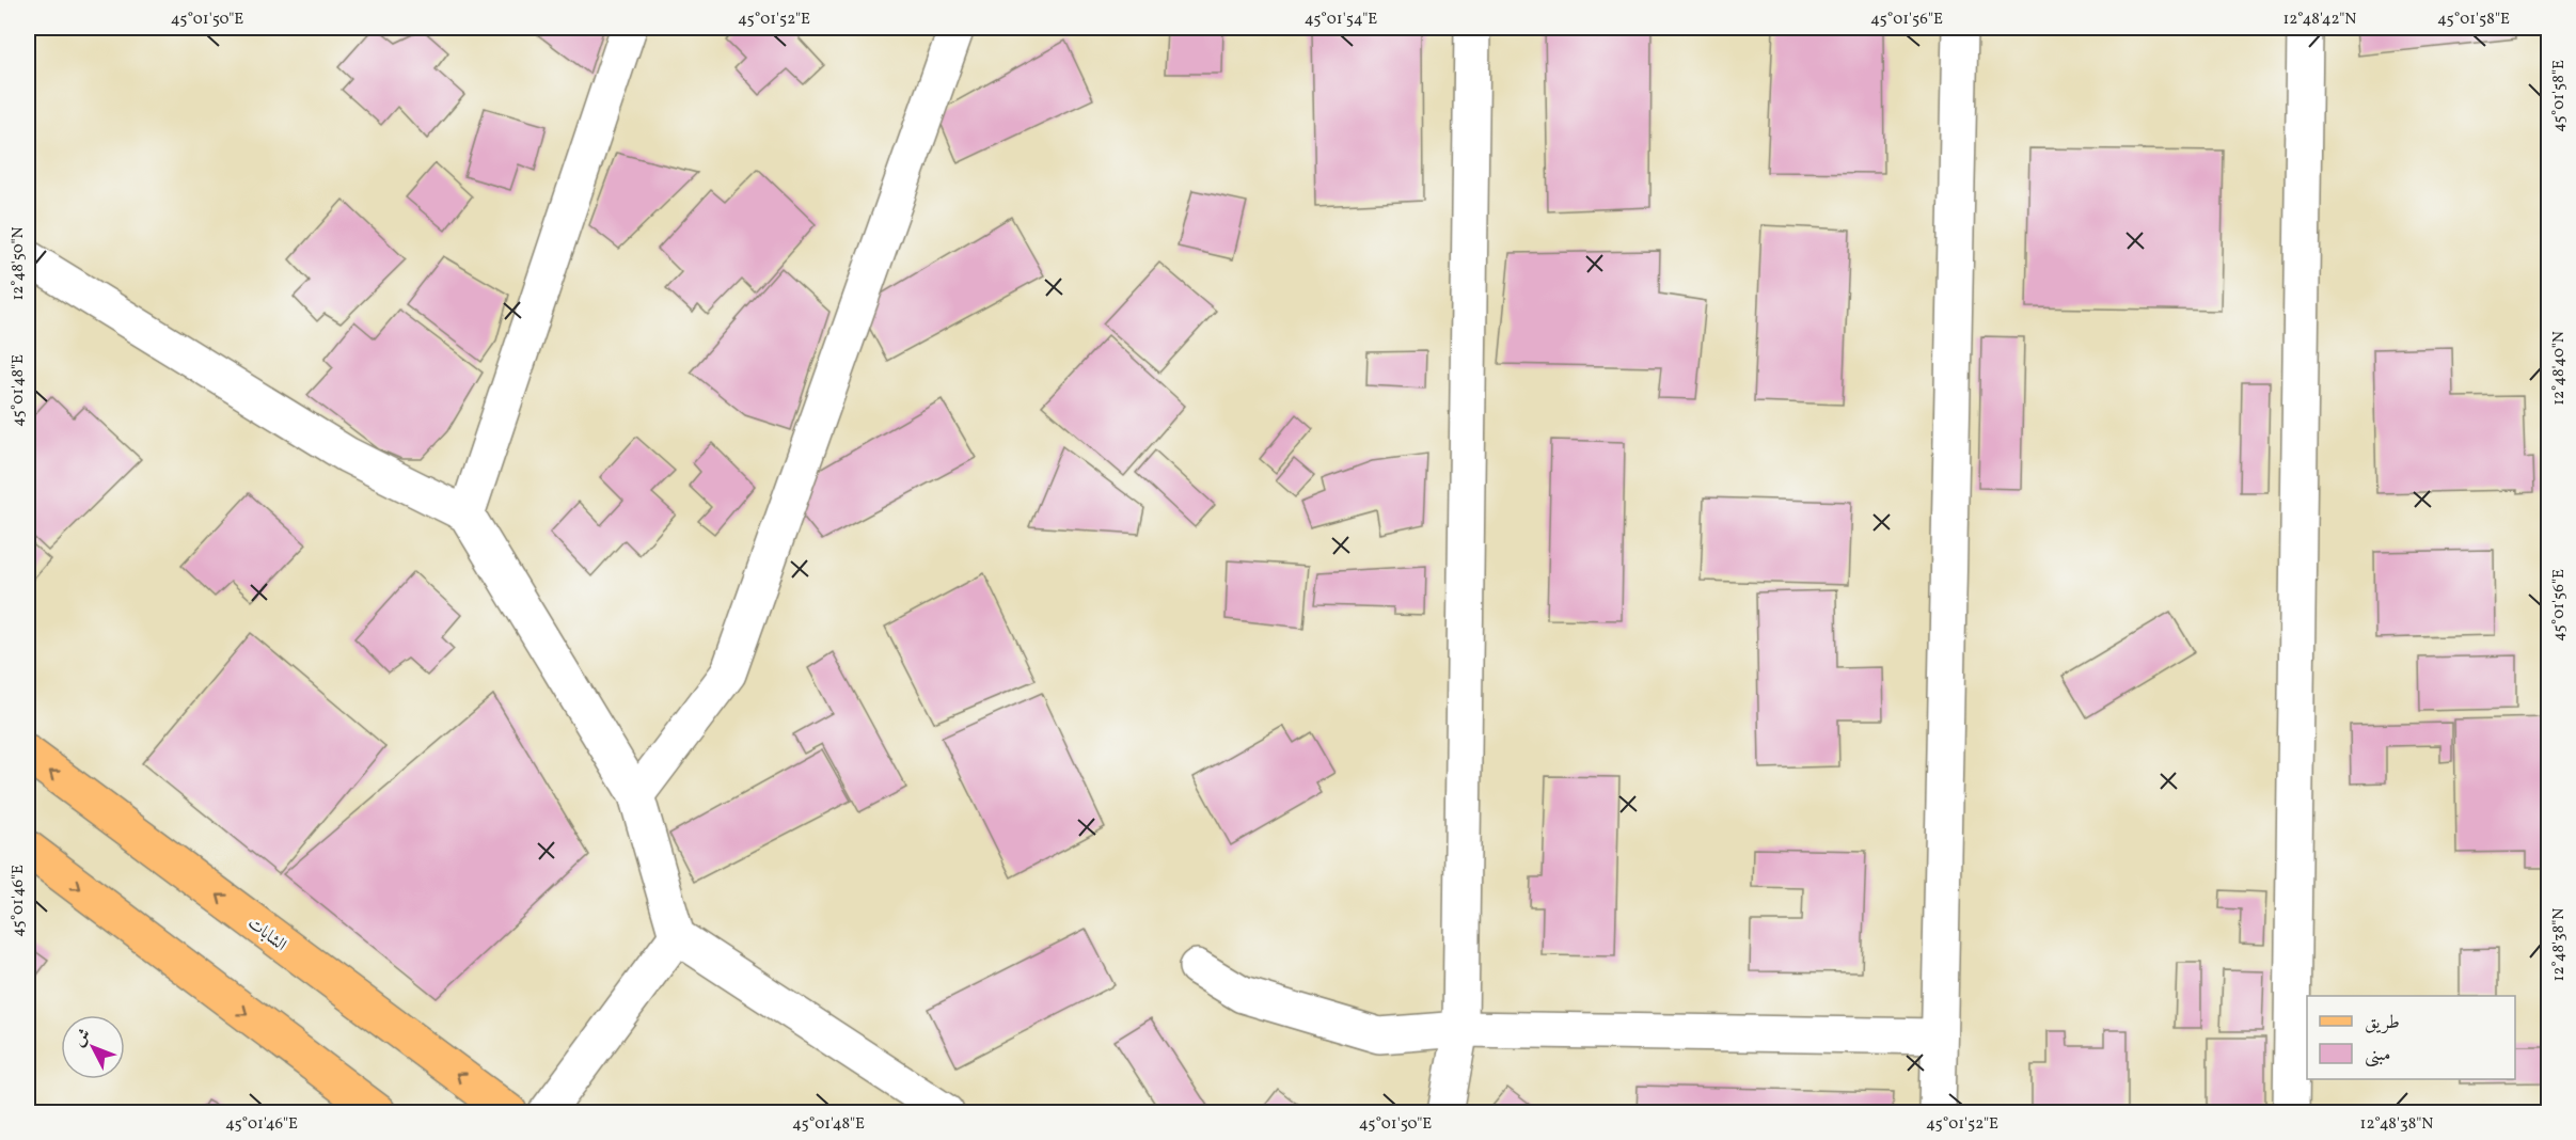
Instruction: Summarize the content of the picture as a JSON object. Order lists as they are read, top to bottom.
{
  "streets": {
    "main road": ["الشابات"]
  },
  "legend": ["طريق", "مبنى"],
  "north": "top left",
  "coordinates": [
    "45°01'50\"E",
    "45°01'52\"E",
    "45°01'54\"E",
    "45°01'56\"E",
    "12°48'42\"N",
    "45°01'58\"E",
    "12°48'50\"N",
    "12°48'40\"N",
    "45°01'48\"E",
    "45°01'46\"E",
    "12°48'38\"N"
  ]
}
